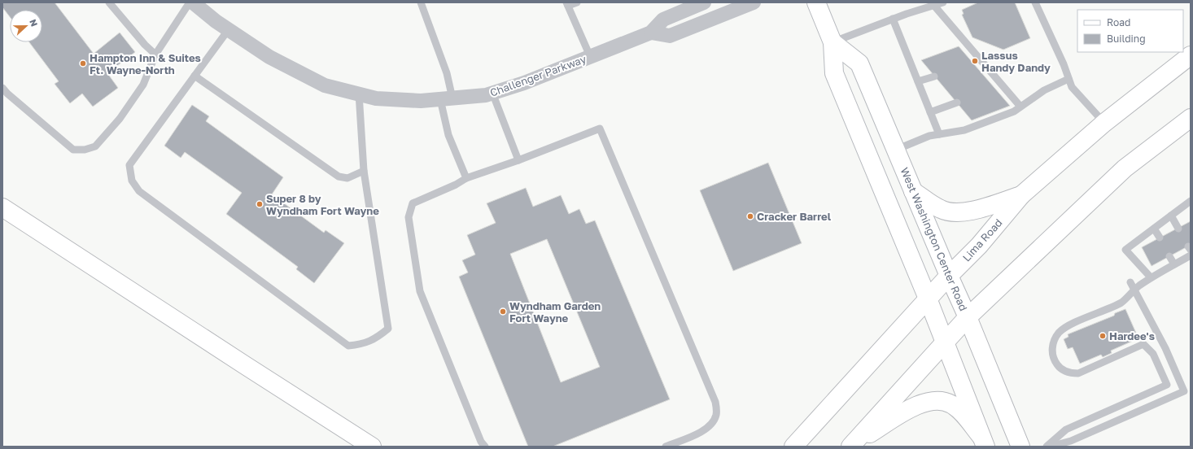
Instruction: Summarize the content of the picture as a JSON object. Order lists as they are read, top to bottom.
{
  "streets": {
    "main road": ["West Washington Center Road", "Lima Road"],
    "street": ["Challenger Parkway"]
  },
  "crossings": [
    ["West Washington Center Road", "Lima Road"]
  ],
  "places": [
    "Lassus Handy Dandy",
    "Hampton Inn & Suites Ft. Wayne-North",
    "Super 8 by Wyndham Fort Wayne",
    "Cracker Barrel",
    "Wyndham Garden Fort Wayne",
    "Hardee's"
  ],
  "legend": ["Road", "Building"],
  "north": "right"
}
